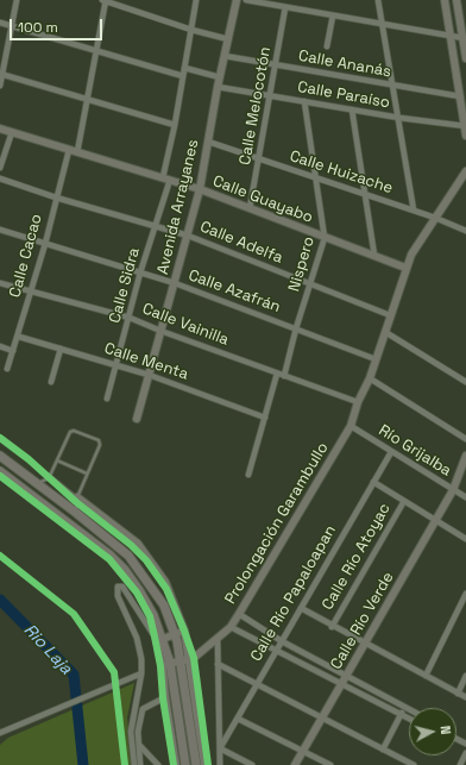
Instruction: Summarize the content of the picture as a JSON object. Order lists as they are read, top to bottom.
{
  "streets": {
    "street": [
      "Calle Ananás",
      "Calle Paraíso",
      "Calle Melocotón",
      "Calle Huizache",
      "Calle Guayabo",
      "Avenida Arrayanes",
      "Calle Adelfa",
      "Calle Cacao",
      "Nispero",
      "Calle Sidra",
      "Calle Azafrán",
      "Calle Vainilla",
      "Calle Menta",
      "Río Grijalba",
      "Prolongación Garambullo",
      "Calle Río Atoyac",
      "Calle Río Papaloapan",
      "Calle Río Verde"
    ]
  },
  "crossings": [
    ["Calle Ananás", "Calle Melocotón"],
    ["Calle Ananás", "Avenida Arrayanes"],
    ["Calle Paraíso", "Calle Melocotón"],
    ["Calle Paraíso", "Avenida Arrayanes"],
    ["Calle Paraíso", "Nispero"],
    ["Calle Melocotón", "Calle Huizache"],
    ["Calle Melocotón", "Calle Guayabo"],
    ["Calle Huizache", "Avenida Arrayanes"],
    ["Calle Huizache", "Nispero"],
    ["Calle Huizache", "Prolongación Garambullo"],
    ["Calle Guayabo", "Avenida Arrayanes"],
    ["Calle Guayabo", "Calle Cacao"],
    ["Calle Guayabo", "Nispero"],
    ["Calle Guayabo", "Calle Sidra"],
    ["Calle Guayabo", "Prolongación Garambullo"],
    ["Avenida Arrayanes", "Calle Adelfa"],
    ["Avenida Arrayanes", "Calle Azafrán"],
    ["Avenida Arrayanes", "Calle Vainilla"],
    ["Avenida Arrayanes", "Calle Menta"],
    ["Calle Adelfa", "Calle Cacao"],
    ["Calle Adelfa", "Nispero"],
    ["Calle Adelfa", "Calle Sidra"],
    ["Calle Adelfa", "Prolongación Garambullo"],
    ["Calle Cacao", "Calle Azafrán"],
    ["Calle Cacao", "Calle Vainilla"],
    ["Calle Cacao", "Calle Menta"],
    ["Nispero", "Calle Azafrán"],
    ["Nispero", "Calle Vainilla"],
    ["Calle Sidra", "Calle Azafrán"],
    ["Calle Sidra", "Calle Vainilla"],
    ["Calle Sidra", "Calle Menta"],
    ["Calle Azafrán", "Prolongación Garambullo"],
    ["Calle Vainilla", "Prolongación Garambullo"],
    ["Río Grijalba", "Prolongación Garambullo"],
    ["Río Grijalba", "Calle Río Papaloapan"],
    ["Río Grijalba", "Calle Río Verde"]
  ],
  "water": ["Rio Laja"],
  "scale_bar": "100 m",
  "north": "right"
}
